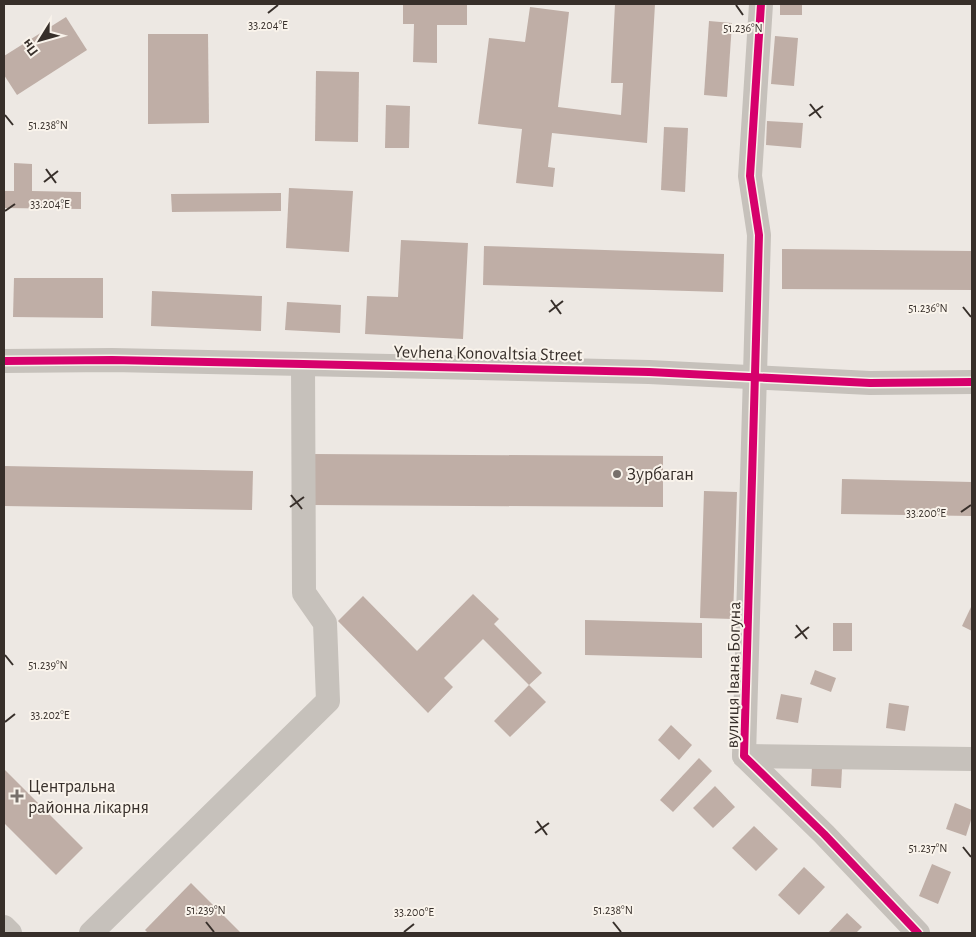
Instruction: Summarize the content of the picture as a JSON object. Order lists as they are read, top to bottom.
{
  "streets": {
    "street": ["Yevhena Konovaltsia Street", "вулиця Івана Богуна"]
  },
  "crossings": [
    ["Yevhena Konovaltsia Street", "вулиця Івана Богуна"]
  ],
  "places": {
    "other": ["Зурбаган"],
    "health": ["Центральна районна лікарня"]
  },
  "north": "bottom left",
  "coordinates": [
    "33.204°E",
    "51.236°N",
    "51.238°N",
    "33.200°E",
    "51.239°N",
    "33.202°E",
    "51.237°N"
  ]
}
